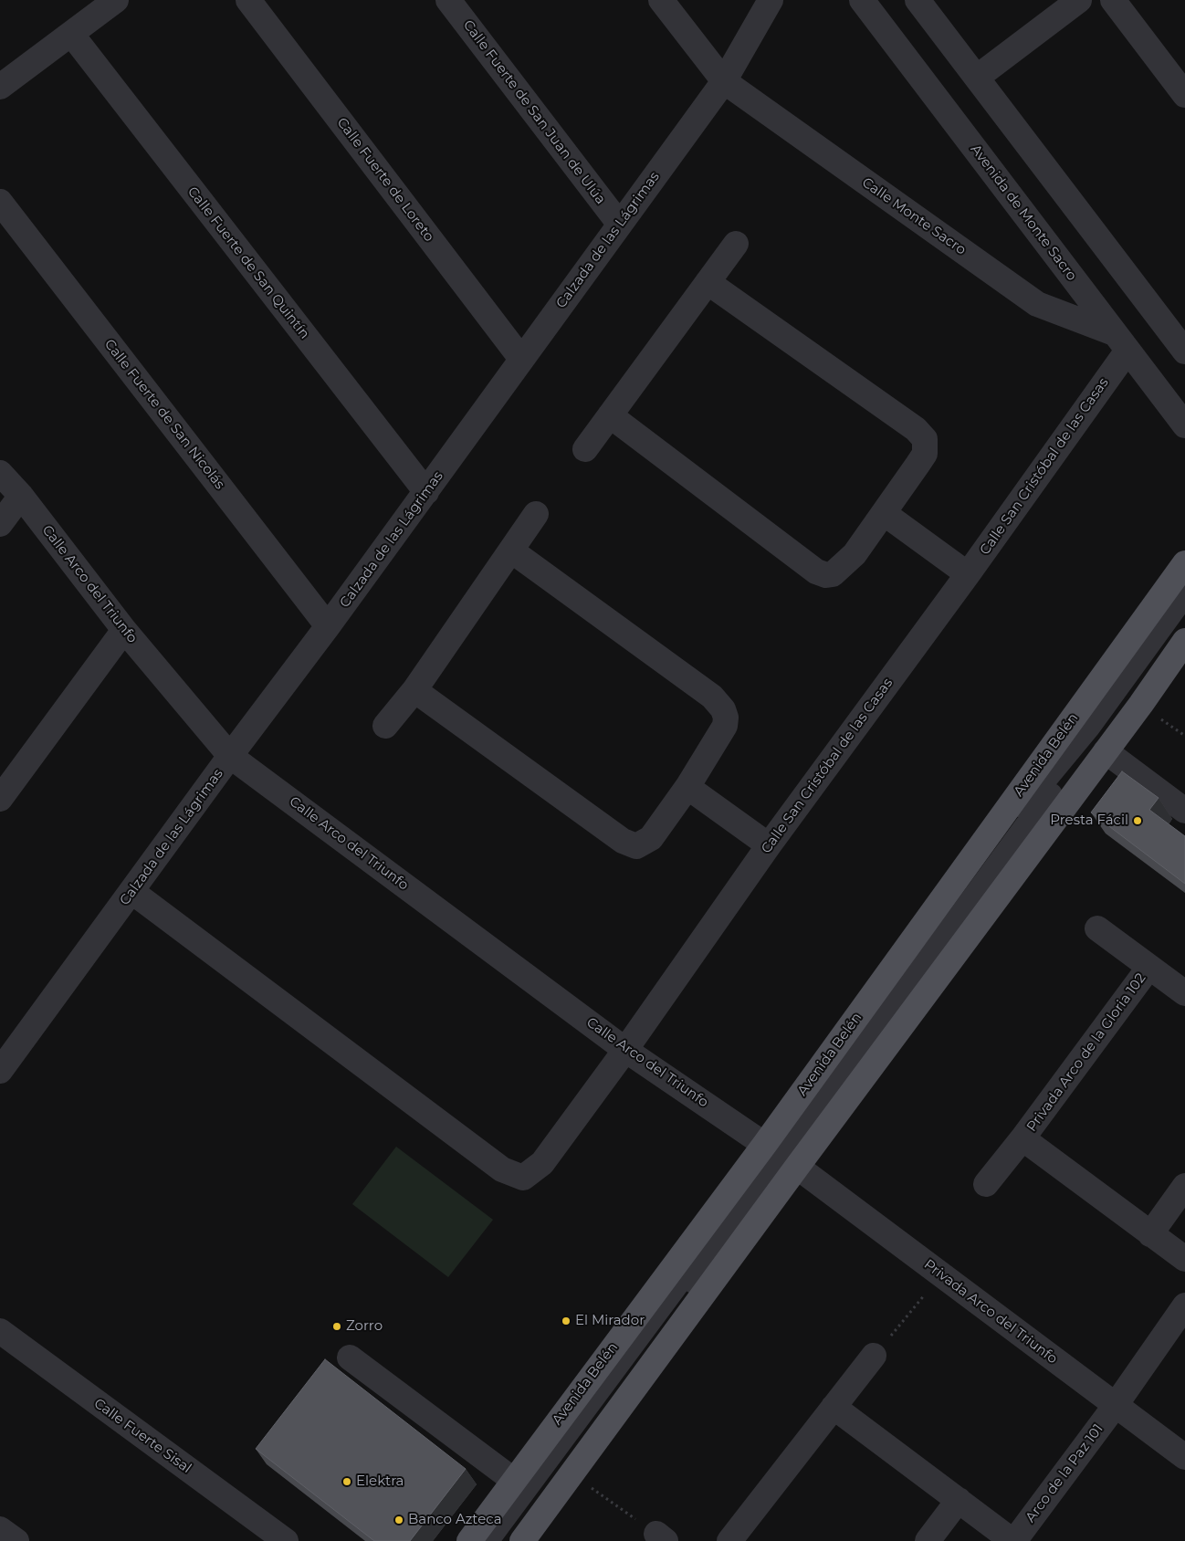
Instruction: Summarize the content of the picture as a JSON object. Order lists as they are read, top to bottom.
{
  "streets": {
    "main road": ["Avenida Belén"],
    "street": [
      "Calle Fuerte de San Juan de Ulúa",
      "Calle Fuerte de Loreto",
      "Avenida de Monte Sacro",
      "Calle Monte Sacro",
      "Calzada de las Lágrimas",
      "Calle Fuerte de San Quintín",
      "Calle Fuerte de San Nicolás",
      "Calle San Cristóbal de las Casas",
      "Calle Arco del Triunfo",
      "Privada Arco de la Gloria 102",
      "Privada Arco del Triunfo",
      "Calle Fuerte Sisal",
      "Arco de la Paz 101"
    ]
  },
  "crossings": [
    ["Calle Fuerte de San Juan de Ulúa", "Calzada de las Lágrimas"],
    ["Calle Fuerte de Loreto", "Calzada de las Lágrimas"],
    ["Avenida de Monte Sacro", "Calle Monte Sacro"],
    ["Avenida de Monte Sacro", "Calle San Cristóbal de las Casas"],
    ["Calle Monte Sacro", "Calzada de las Lágrimas"],
    ["Calle Monte Sacro", "Calle San Cristóbal de las Casas"],
    ["Calzada de las Lágrimas", "Calle Fuerte de San Quintín"],
    ["Calzada de las Lágrimas", "Calle Fuerte de San Nicolás"],
    ["Calzada de las Lágrimas", "Calle San Cristóbal de las Casas"],
    ["Calzada de las Lágrimas", "Calle Arco del Triunfo"],
    ["Calle San Cristóbal de las Casas", "Calle Arco del Triunfo"],
    ["Calle Arco del Triunfo", "Avenida Belén"],
    ["Calle Arco del Triunfo", "Privada Arco del Triunfo"],
    ["Avenida Belén", "Privada Arco del Triunfo"],
    ["Privada Arco del Triunfo", "Arco de la Paz 101"]
  ],
  "places": [
    "Presta Fácil",
    "El Mirador",
    "Zorro",
    "Elektra",
    "Banco Azteca"
  ]
}
